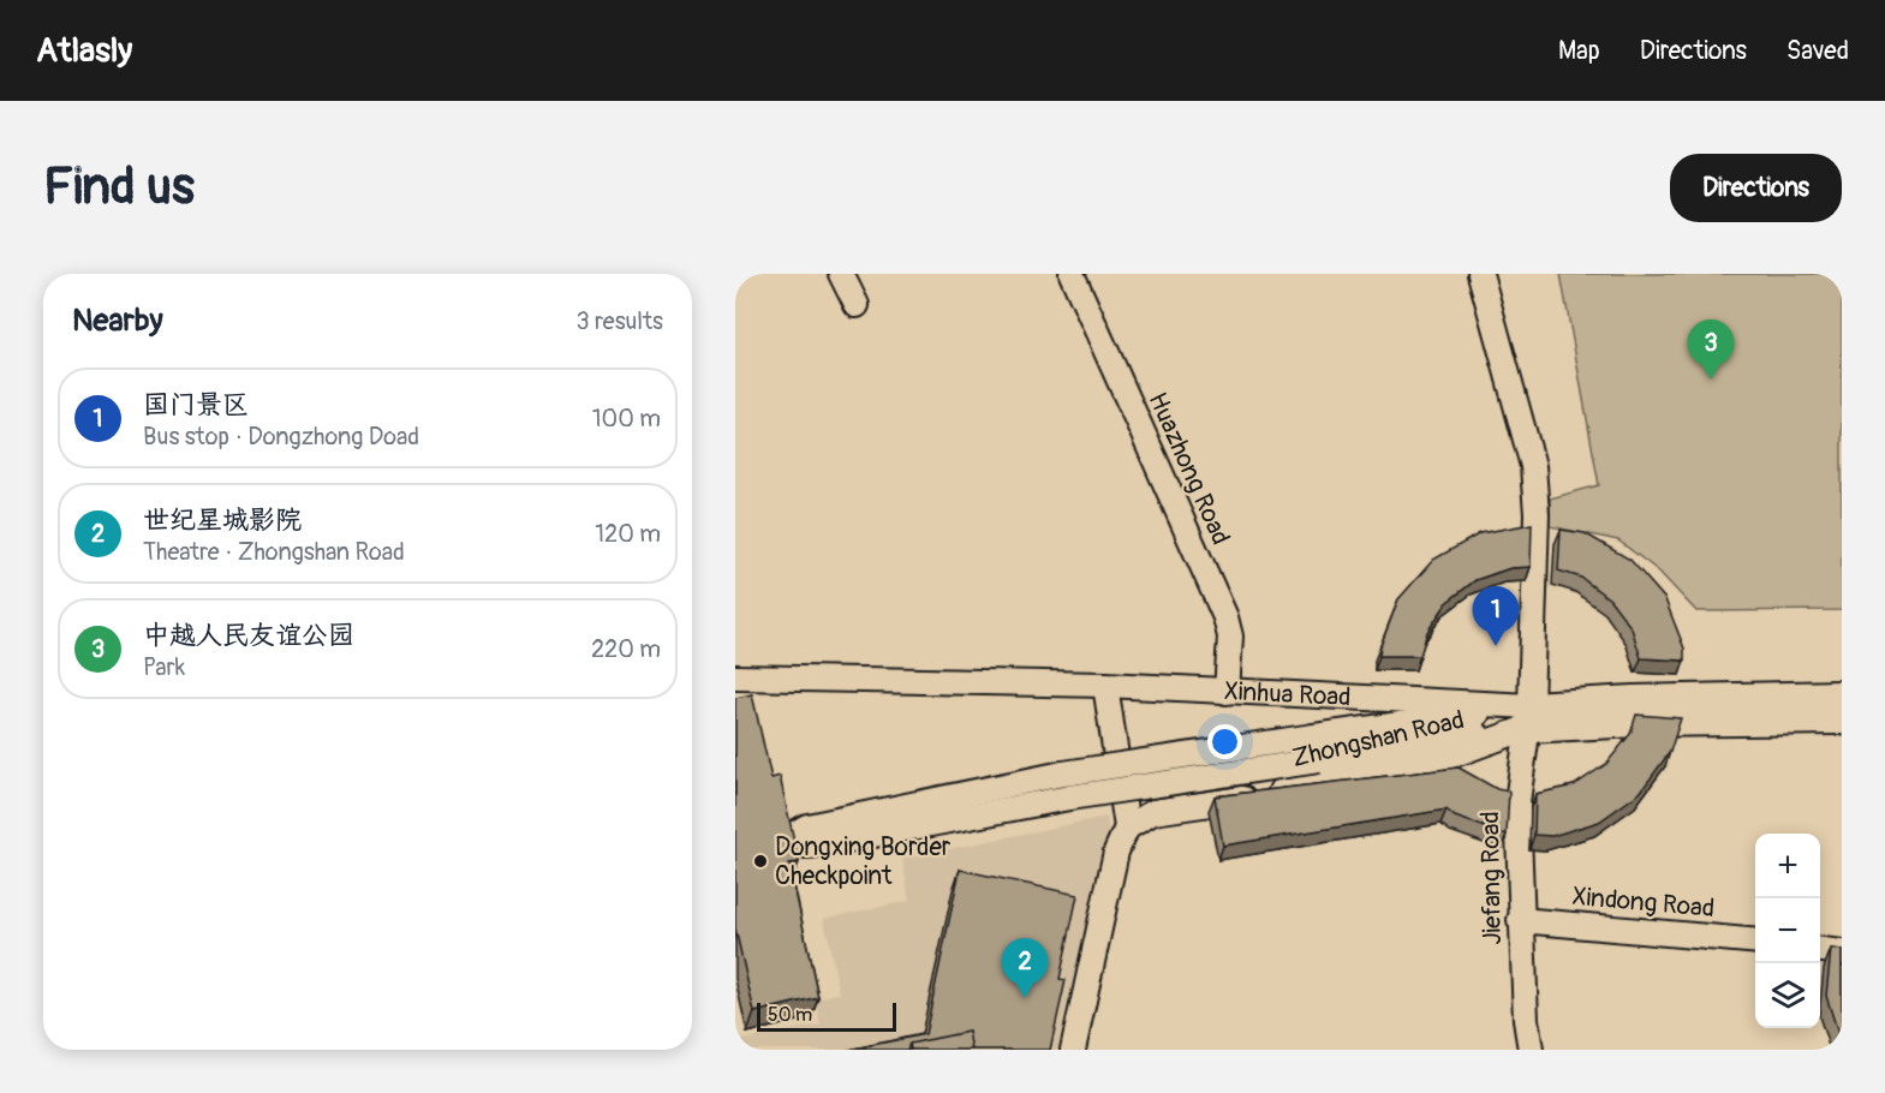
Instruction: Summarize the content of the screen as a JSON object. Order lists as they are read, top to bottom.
{
  "streets": {
    "main road": ["Xinhua Road"],
    "street": [
      "Huazhong Road",
      "Zhongshan Road",
      "Jiefang Road",
      "Xindong Road"
    ]
  },
  "crossings": [
    ["Huazhong Road", "Xinhua Road"],
    ["Xinhua Road", "Zhongshan Road"],
    ["Xinhua Road", "Jiefang Road"],
    ["Zhongshan Road", "Jiefang Road"],
    ["Jiefang Road", "Xindong Road"]
  ],
  "places": ["Dongxing Border Checkpoint"],
  "scale_bar": "50 m",
  "page": {
    "header": "Atlasly",
    "nav": ["Map", "Directions", "Saved"],
    "buttons": "Directions",
    "title": "Find us",
    "heading": ["Nearby", "3 results"],
    "pins": ["3", "1", "2"],
    "list": [
      {
        "mark": "1",
        "name": "国门景区",
        "note": "Bus stop · Dongzhong Doad",
        "value": "100 m"
      },
      {
        "mark": "2",
        "name": "世纪星城影院",
        "note": "Theatre · Zhongshan Road",
        "value": "120 m"
      },
      {
        "mark": "3",
        "name": "中越人民友谊公园",
        "note": "Park",
        "value": "220 m"
      }
    ],
    "map_buttons": ["+", "−"],
    "scale": "50 m"
  }
}
